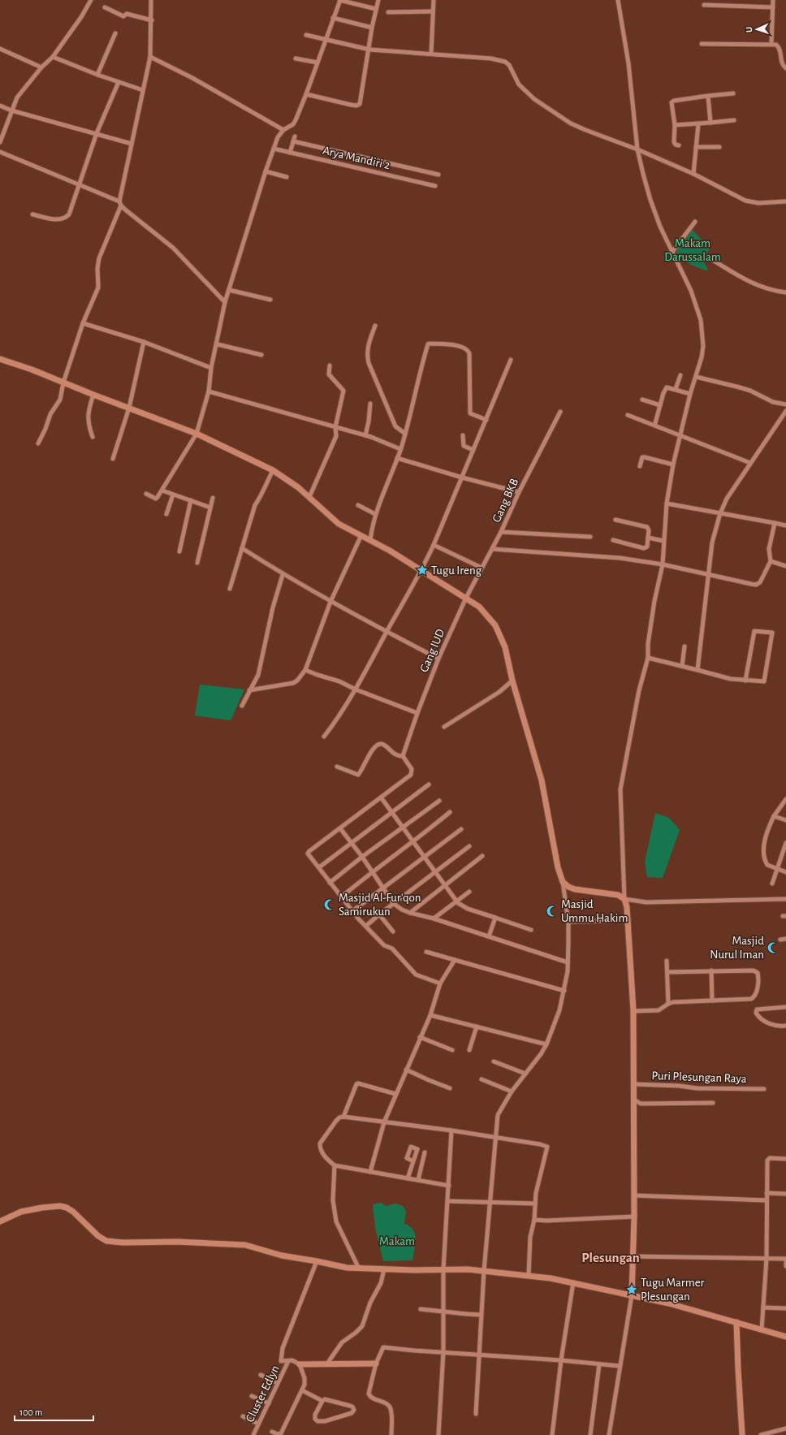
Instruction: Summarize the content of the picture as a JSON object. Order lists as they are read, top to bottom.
{
  "streets": {
    "street": [
      "Arya Mandiri 2",
      "Gang BKB",
      "Gang IUD",
      "Puri Plesungan Raya",
      "Cluster Edlyn"
    ]
  },
  "crossings": [
    ["Gang BKB", "Gang IUD"]
  ],
  "districts": ["Plesungan"],
  "parks": ["Makam Darussalam", "Makam"],
  "places": {
    "place": ["Tugu Ireng", "Tugu Marmer Plesungan"],
    "mosque": ["Masjid Al-Fur'qon Samirukun", "Masjid Ummu Hakim", "Masjid Nurul Iman"]
  },
  "scale_bar": "100 m",
  "north": "left"
}
